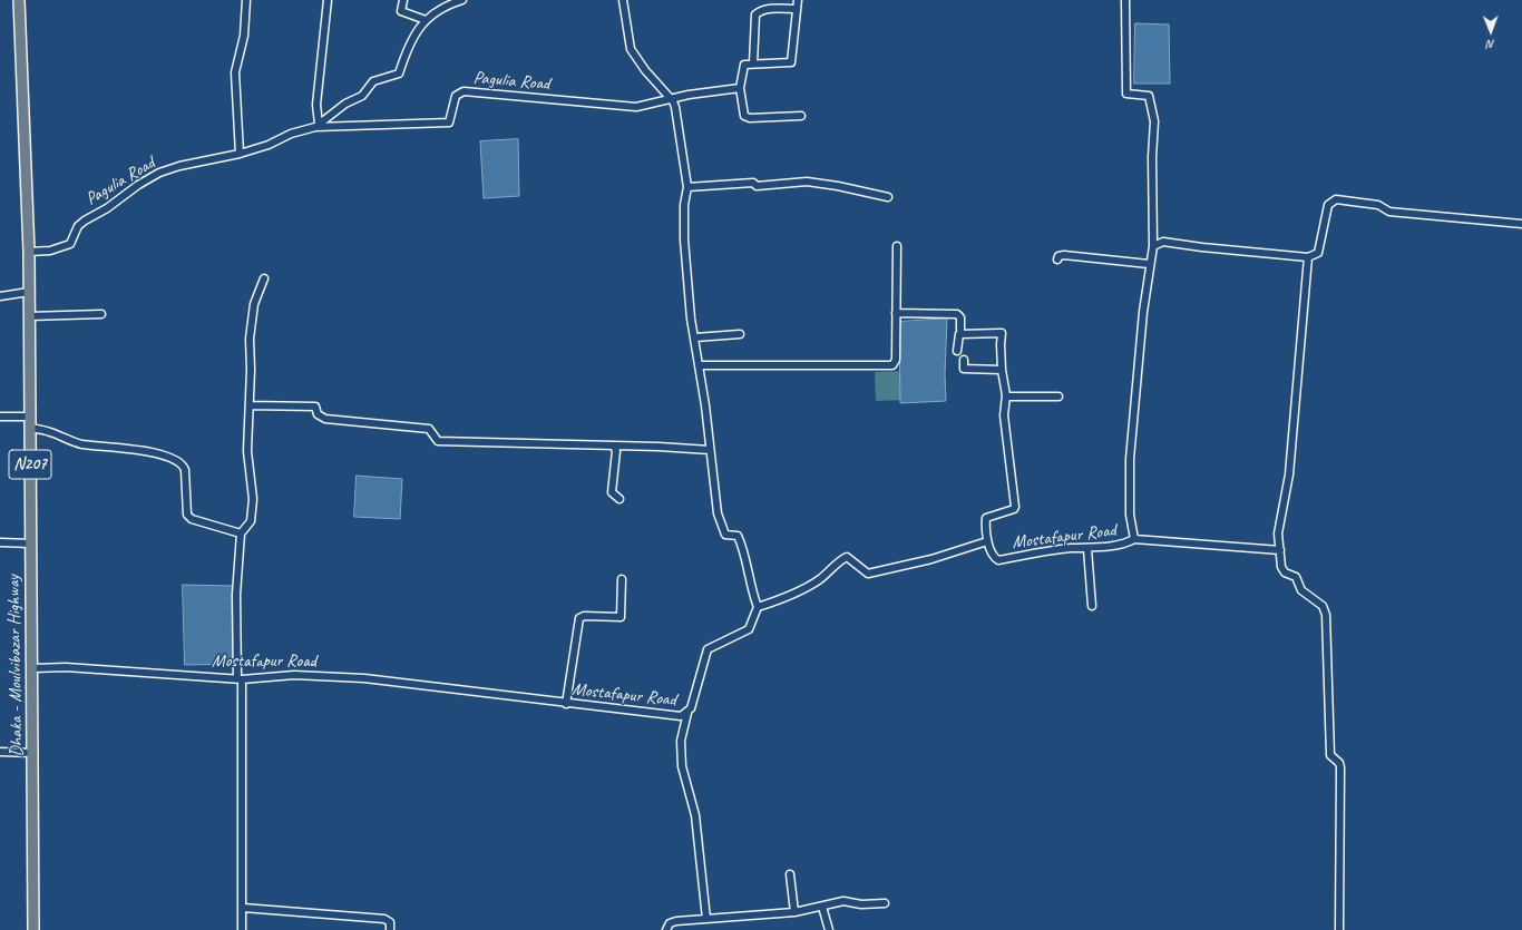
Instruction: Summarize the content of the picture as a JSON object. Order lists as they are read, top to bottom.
{
  "streets": {
    "highway": ["N207", "Dhaka - Moulvibazar Highway"],
    "street": ["Pagulia Road", "Mostafapur Road"]
  },
  "crossings": [
    ["Pagulia Road", "Dhaka - Moulvibazar Highway"],
    ["Mostafapur Road", "Dhaka - Moulvibazar Highway"]
  ],
  "north": "bottom"
}
